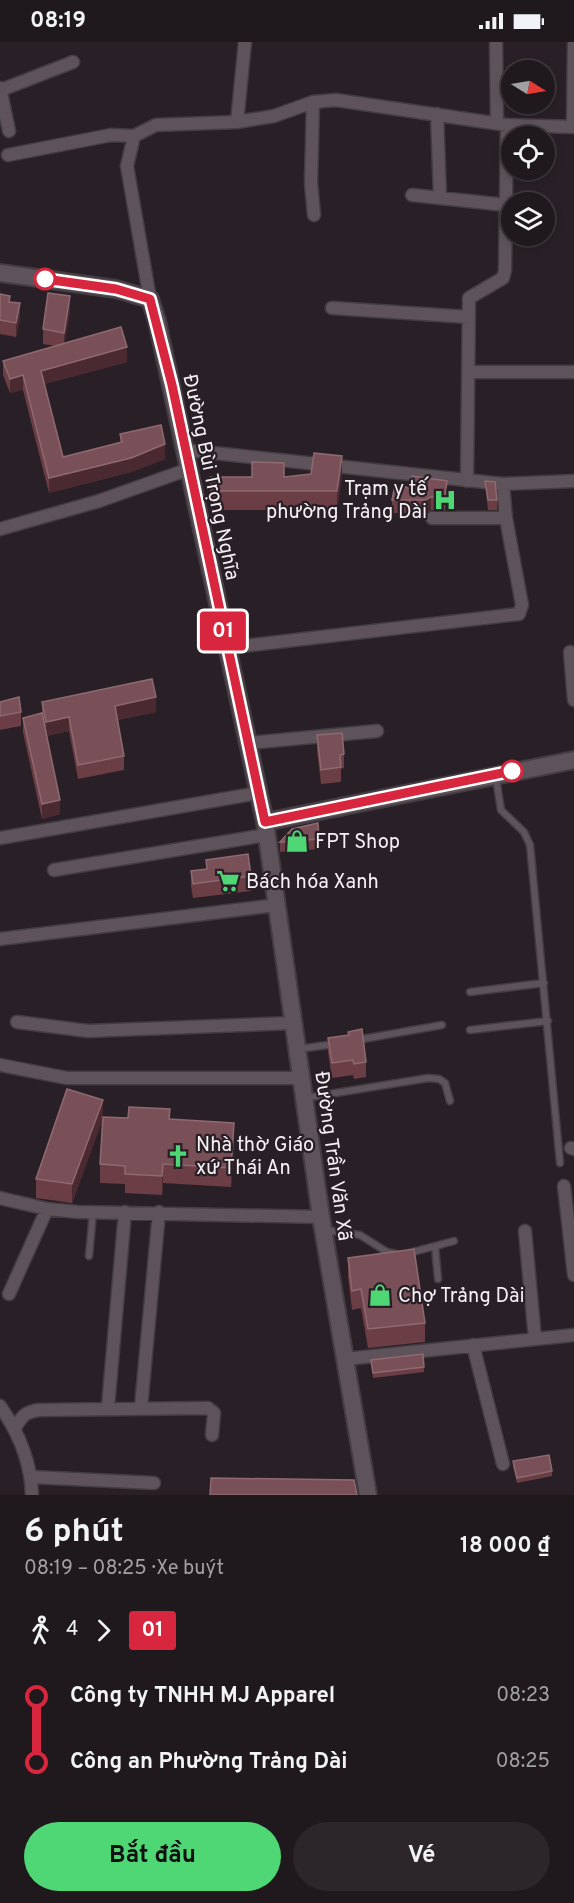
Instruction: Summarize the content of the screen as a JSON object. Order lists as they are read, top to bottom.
{
  "streets": {
    "street": ["Đường Bùi Trọng Nghĩa", "Đường Trần Văn Xã"]
  },
  "crossings": [
    ["Đường Bùi Trọng Nghĩa", "Đường Trần Văn Xã"]
  ],
  "places": {
    "hospital": ["Trạm y tế phường Trảng Dài"],
    "shop": ["FPT Shop", "Chợ Trảng Dài"],
    "supermarket": ["Bách hóa Xanh"],
    "church": ["Nhà thờ Giáo xứ Thái An"]
  },
  "lines": ["bus line 01"],
  "north": "right",
  "page": {
    "status": "08:19",
    "on_map": "01",
    "heading": ["6 phút", "08:19 – 08:25 · Xe buýt", "18 000 ₫"],
    "legs": ["4", "01"],
    "list": [
      {
        "name": "Công ty TNHH MJ Apparel",
        "value": "08:23"
      },
      {
        "name": "Công an Phường Trảng Dài",
        "value": "08:25"
      }
    ],
    "buttons": ["Bắt đầu", "Vé"]
  }
}
